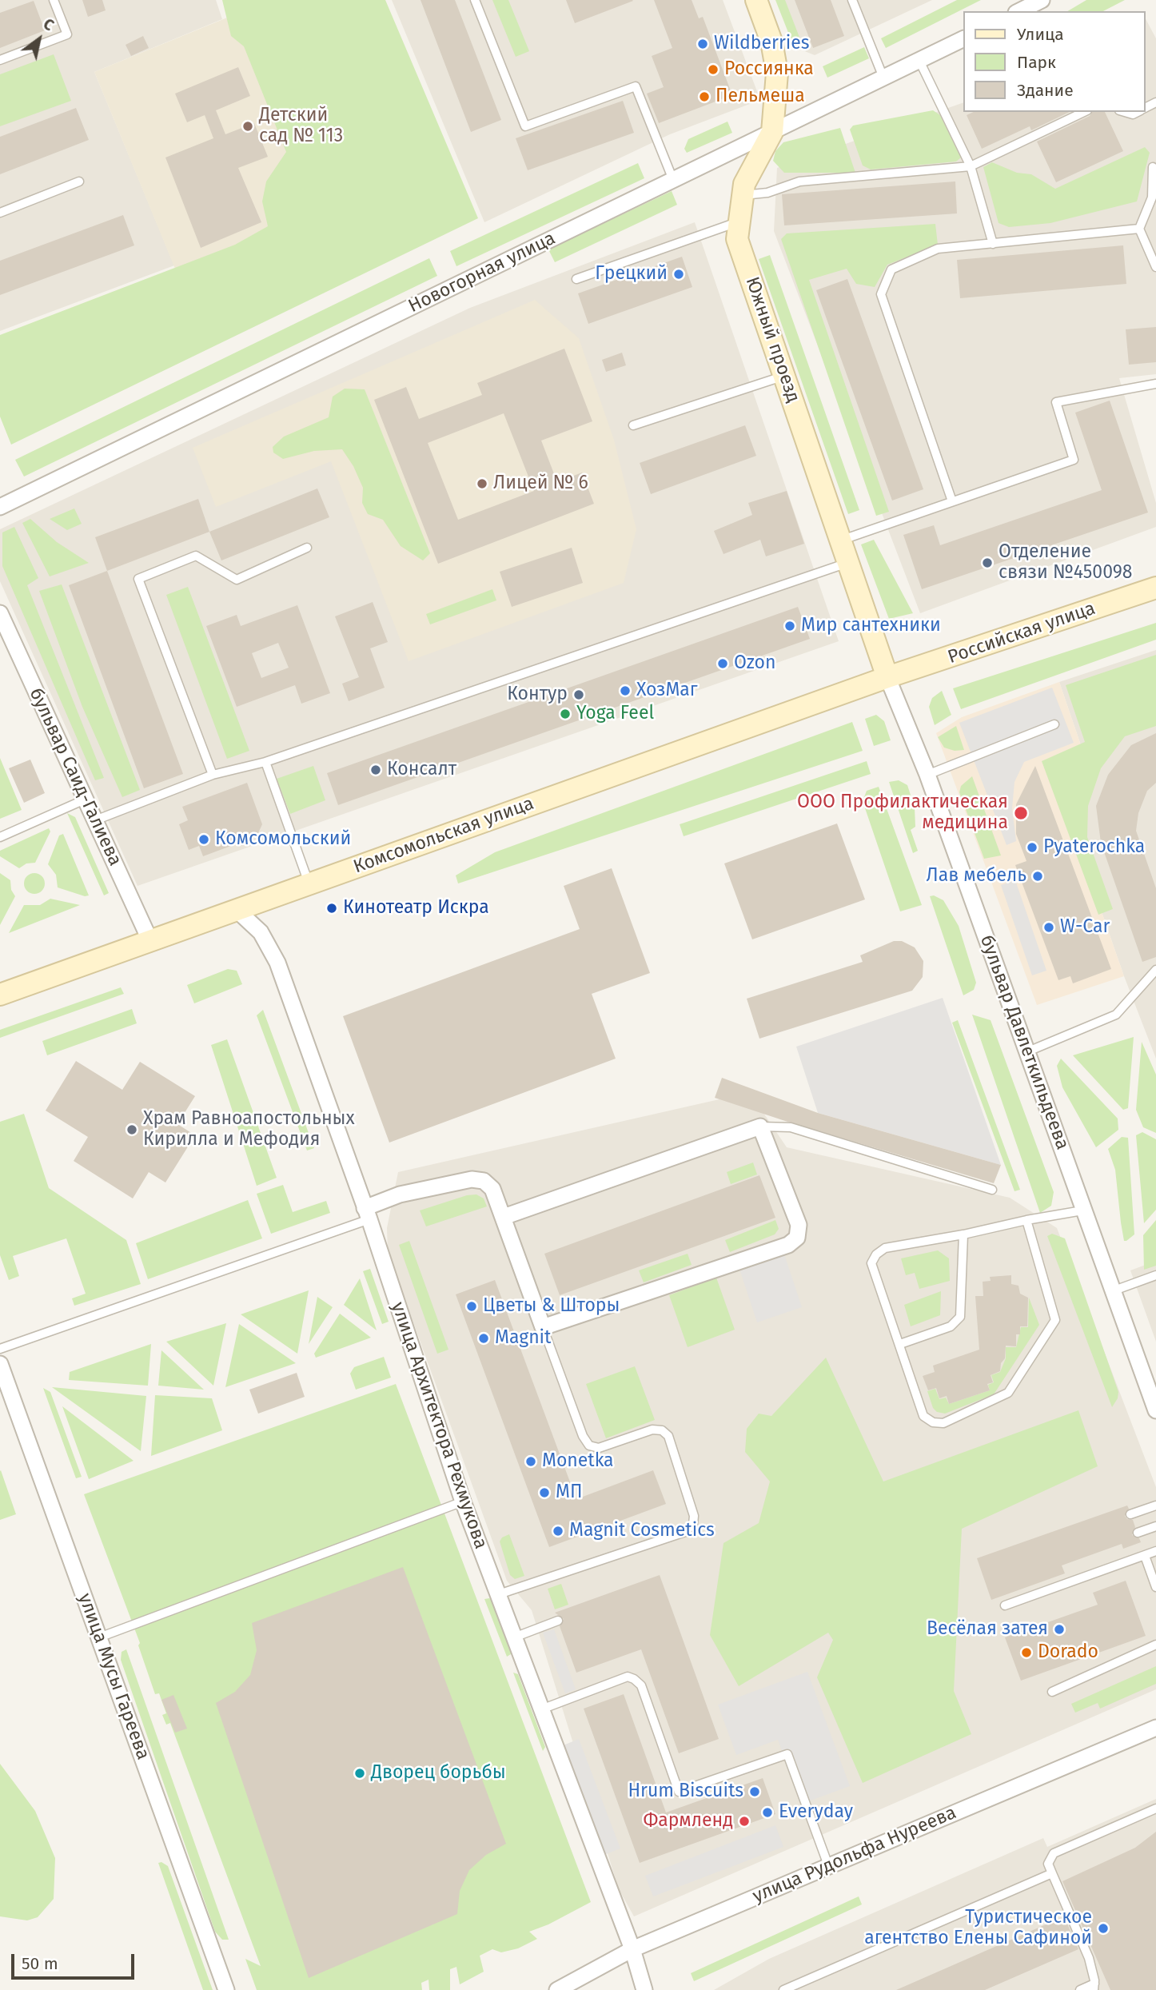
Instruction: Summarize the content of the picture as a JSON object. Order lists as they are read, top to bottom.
{
  "streets": {
    "main road": ["Южный проезд", "Российская улица", "Комсомольская улица"],
    "street": [
      "Новогорная улица",
      "бульвар Саид-Галиева",
      "бульвар Давлеткильдеева",
      "улица Архитектора Рехмукова",
      "улица Мусы Гареева",
      "улица Рудольфа Нуреева"
    ]
  },
  "crossings": [
    ["Новогорная улица", "Южный проезд"],
    ["Южный проезд", "Российская улица"],
    ["Южный проезд", "Комсомольская улица"],
    ["Южный проезд", "бульвар Давлеткильдеева"],
    ["Российская улица", "Комсомольская улица"],
    ["Российская улица", "бульвар Давлеткильдеева"],
    ["бульвар Саид-Галиева", "Комсомольская улица"],
    ["Комсомольская улица", "бульвар Давлеткильдеева"],
    ["Комсомольская улица", "улица Архитектора Рехмукова"],
    ["улица Архитектора Рехмукова", "улица Рудольфа Нуреева"]
  ],
  "places": [
    "Wildberries",
    "Россиянка",
    "Пельмеша",
    "Детский сад № 113",
    "Грецкий",
    "Лицей № 6",
    "Отделение связи №450098",
    "Мир сантехники",
    "Ozon",
    "ХозМаг",
    "Контур",
    "Yoga Feel",
    "Консалт",
    "ООО Профилактическая медицина",
    "Комсомольский",
    "Pyaterochka",
    "Лав мебель",
    "Кинотеатр Искра",
    "W-Car",
    "Храм Равноапостольных Кирилла и Мефодия",
    "Цветы & Шторы",
    "Magnit",
    "Monetka",
    "МП",
    "Magnit Cosmetics",
    "Весёлая затея",
    "Dorado",
    "Дворец борьбы",
    "Hrum Biscuits",
    "Everyday",
    "Фармленд",
    "Туристическое агентство Елены Сафиной"
  ],
  "legend": ["Улица", "Парк", "Здание"],
  "scale_bar": "50 m",
  "north": "top right"
}
